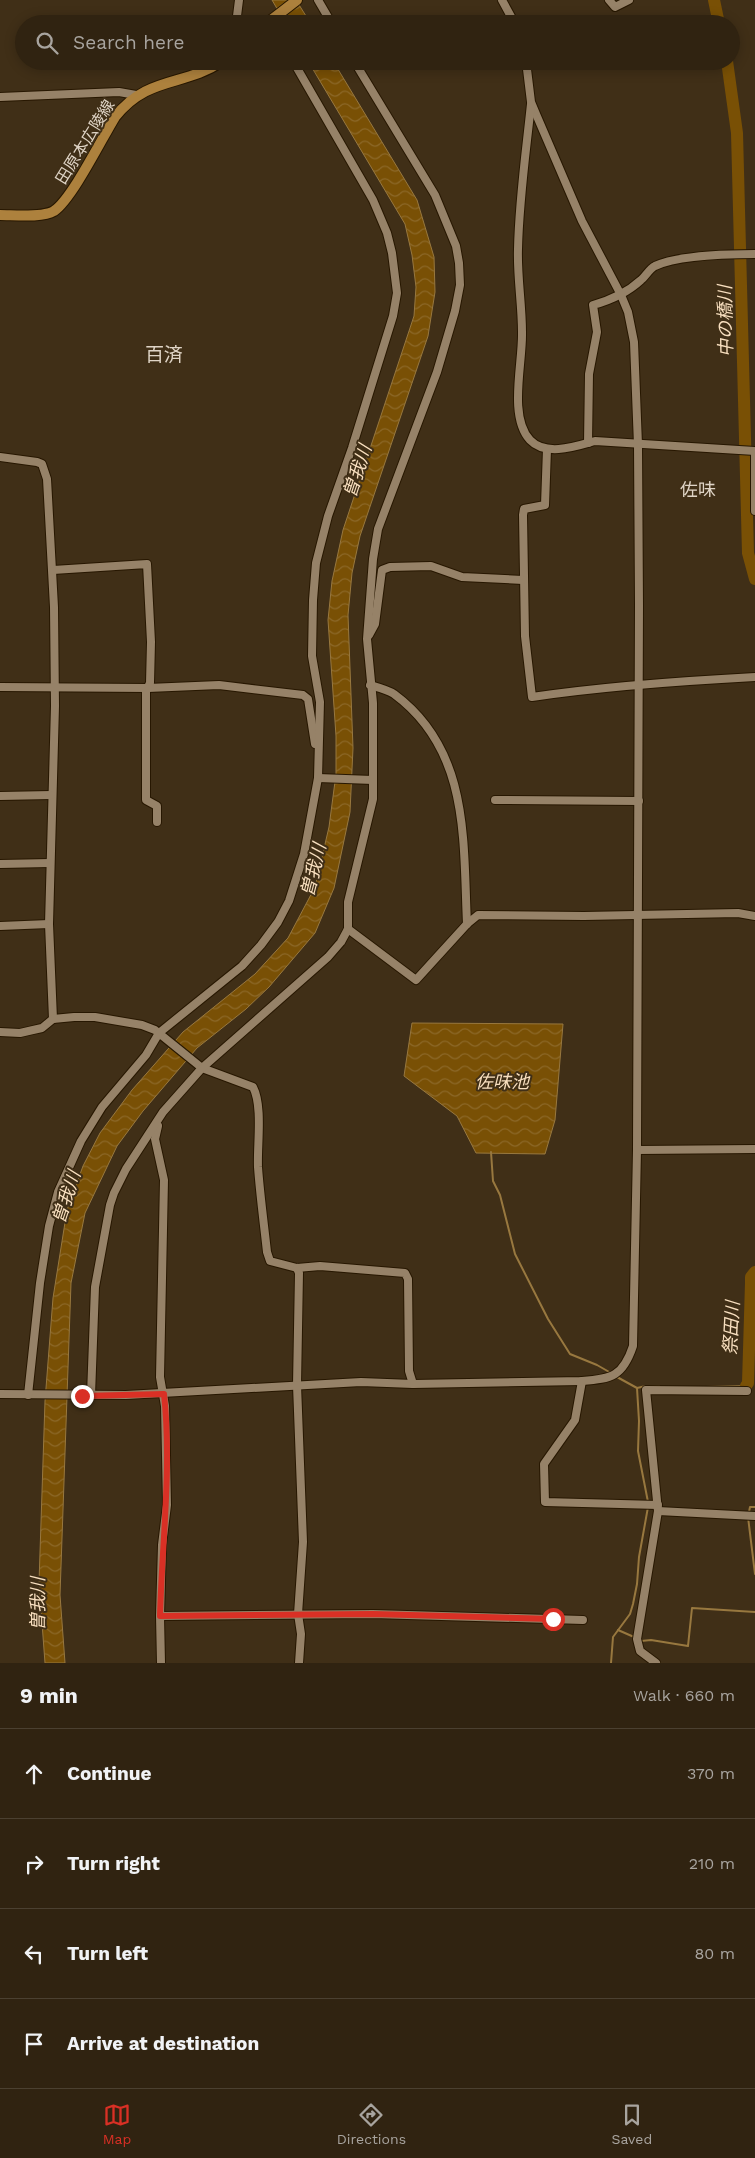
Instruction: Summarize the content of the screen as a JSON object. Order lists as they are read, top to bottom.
{
  "streets": {
    "main road": ["田原本広陵線"]
  },
  "districts": ["百済", "佐味"],
  "water": [
    "中の橋川",
    "曽我川",
    "佐味池",
    "祭田川"
  ],
  "page": {
    "search": "Search here",
    "heading": ["9 min", "Walk · 660 m"],
    "list": [
      ["Continue", "370 m"],
      ["Turn right", "210 m"],
      ["Turn left", "80 m"],
      "Arrive at destination"
    ],
    "nav": ["Map", "Directions", "Saved"]
  }
}
